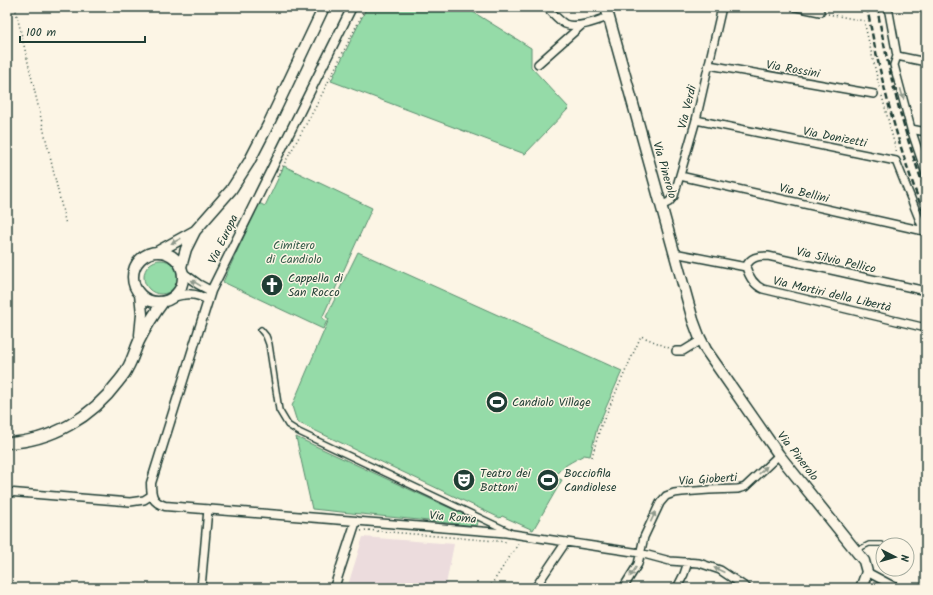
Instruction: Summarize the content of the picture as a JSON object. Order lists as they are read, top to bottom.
{
  "streets": {
    "main road": ["Via Pinerolo"],
    "street": [
      "Via Rossini",
      "Via Verdi",
      "Via Donizetti",
      "Via Bellini",
      "Via Europa",
      "Via Silvio Pellico",
      "Via Martiri della Libertà",
      "Via Gioberti",
      "Via Roma"
    ]
  },
  "crossings": [
    ["Via Rossini", "Via Verdi"],
    ["Via Verdi", "Via Donizetti"],
    ["Via Verdi", "Via Pinerolo"],
    ["Via Verdi", "Via Bellini"],
    ["Via Donizetti", "Via Bellini"],
    ["Via Pinerolo", "Via Gioberti"],
    ["Via Europa", "Via Roma"],
    ["Via Silvio Pellico", "Via Martiri della Libertà"],
    ["Via Gioberti", "Via Roma"]
  ],
  "one_way": ["Via Gioberti"],
  "parks": ["Cimitero di Candiolo"],
  "places": {
    "church": ["Cappella di San Rocco"],
    "sports": ["Candiolo Village", "Bocciofila Candiolese"],
    "theatre": ["Teatro dei Bottoni"]
  },
  "scale_bar": "100 m",
  "north": "right"
}
